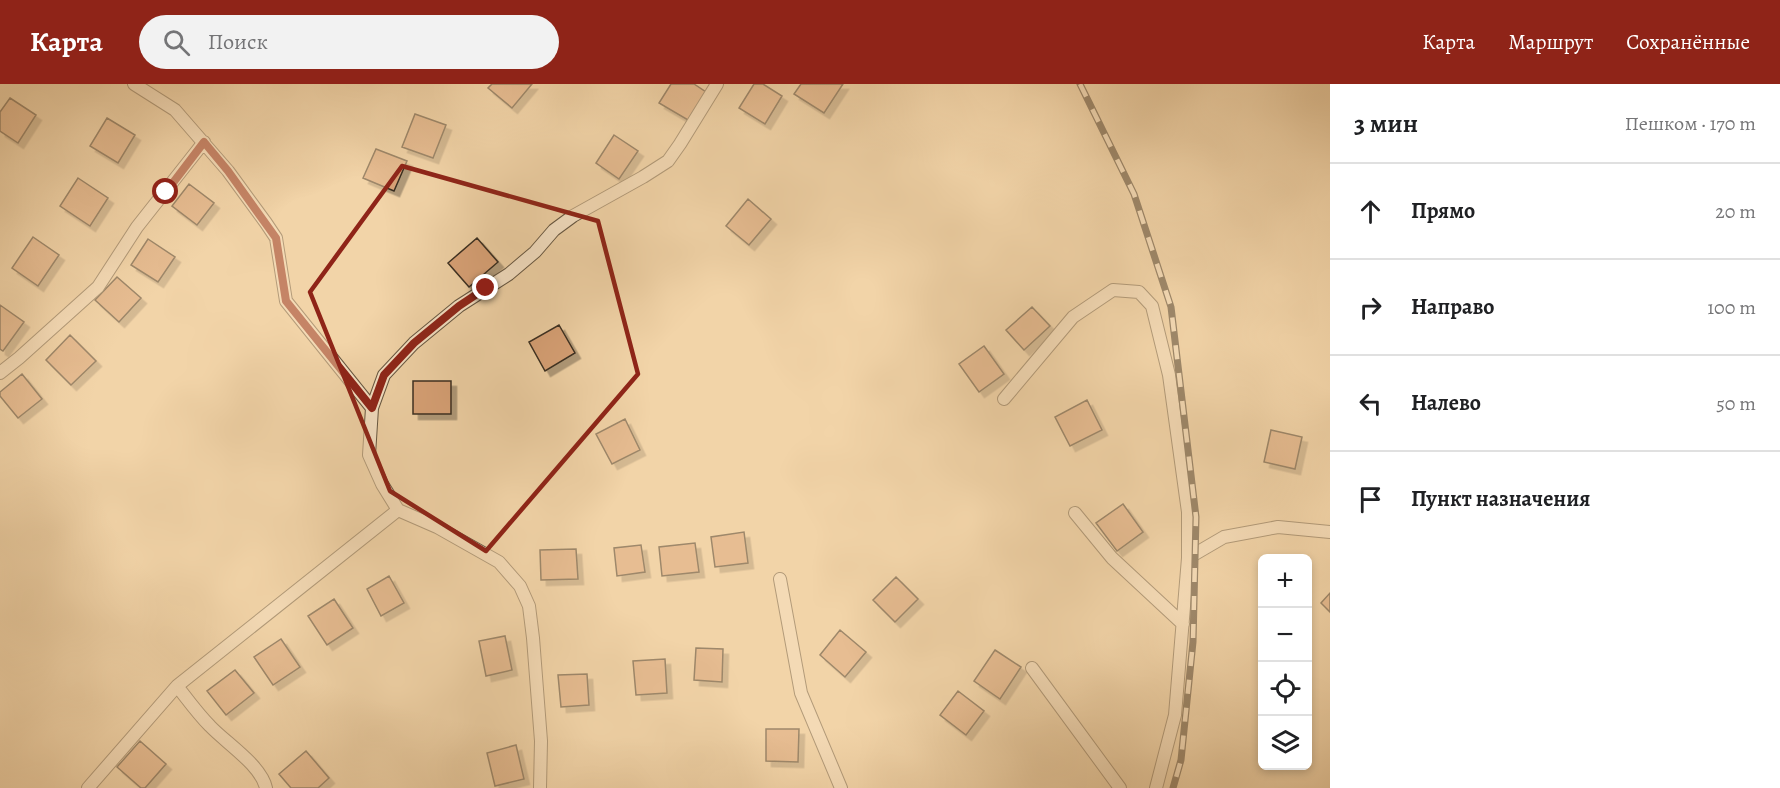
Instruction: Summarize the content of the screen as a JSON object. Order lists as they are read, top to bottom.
{
  "page": {
    "header": "Карта",
    "search": "Поиск",
    "nav": ["Карта", "Маршрут", "Сохранённые"],
    "heading": ["3 мин", "Пешком · 170 m"],
    "list": [
      ["Прямо", "20 m"],
      ["Направо", "100 m"],
      ["Налево", "50 m"],
      "Пункт назначения"
    ],
    "map_buttons": ["+", "−"]
  }
}
